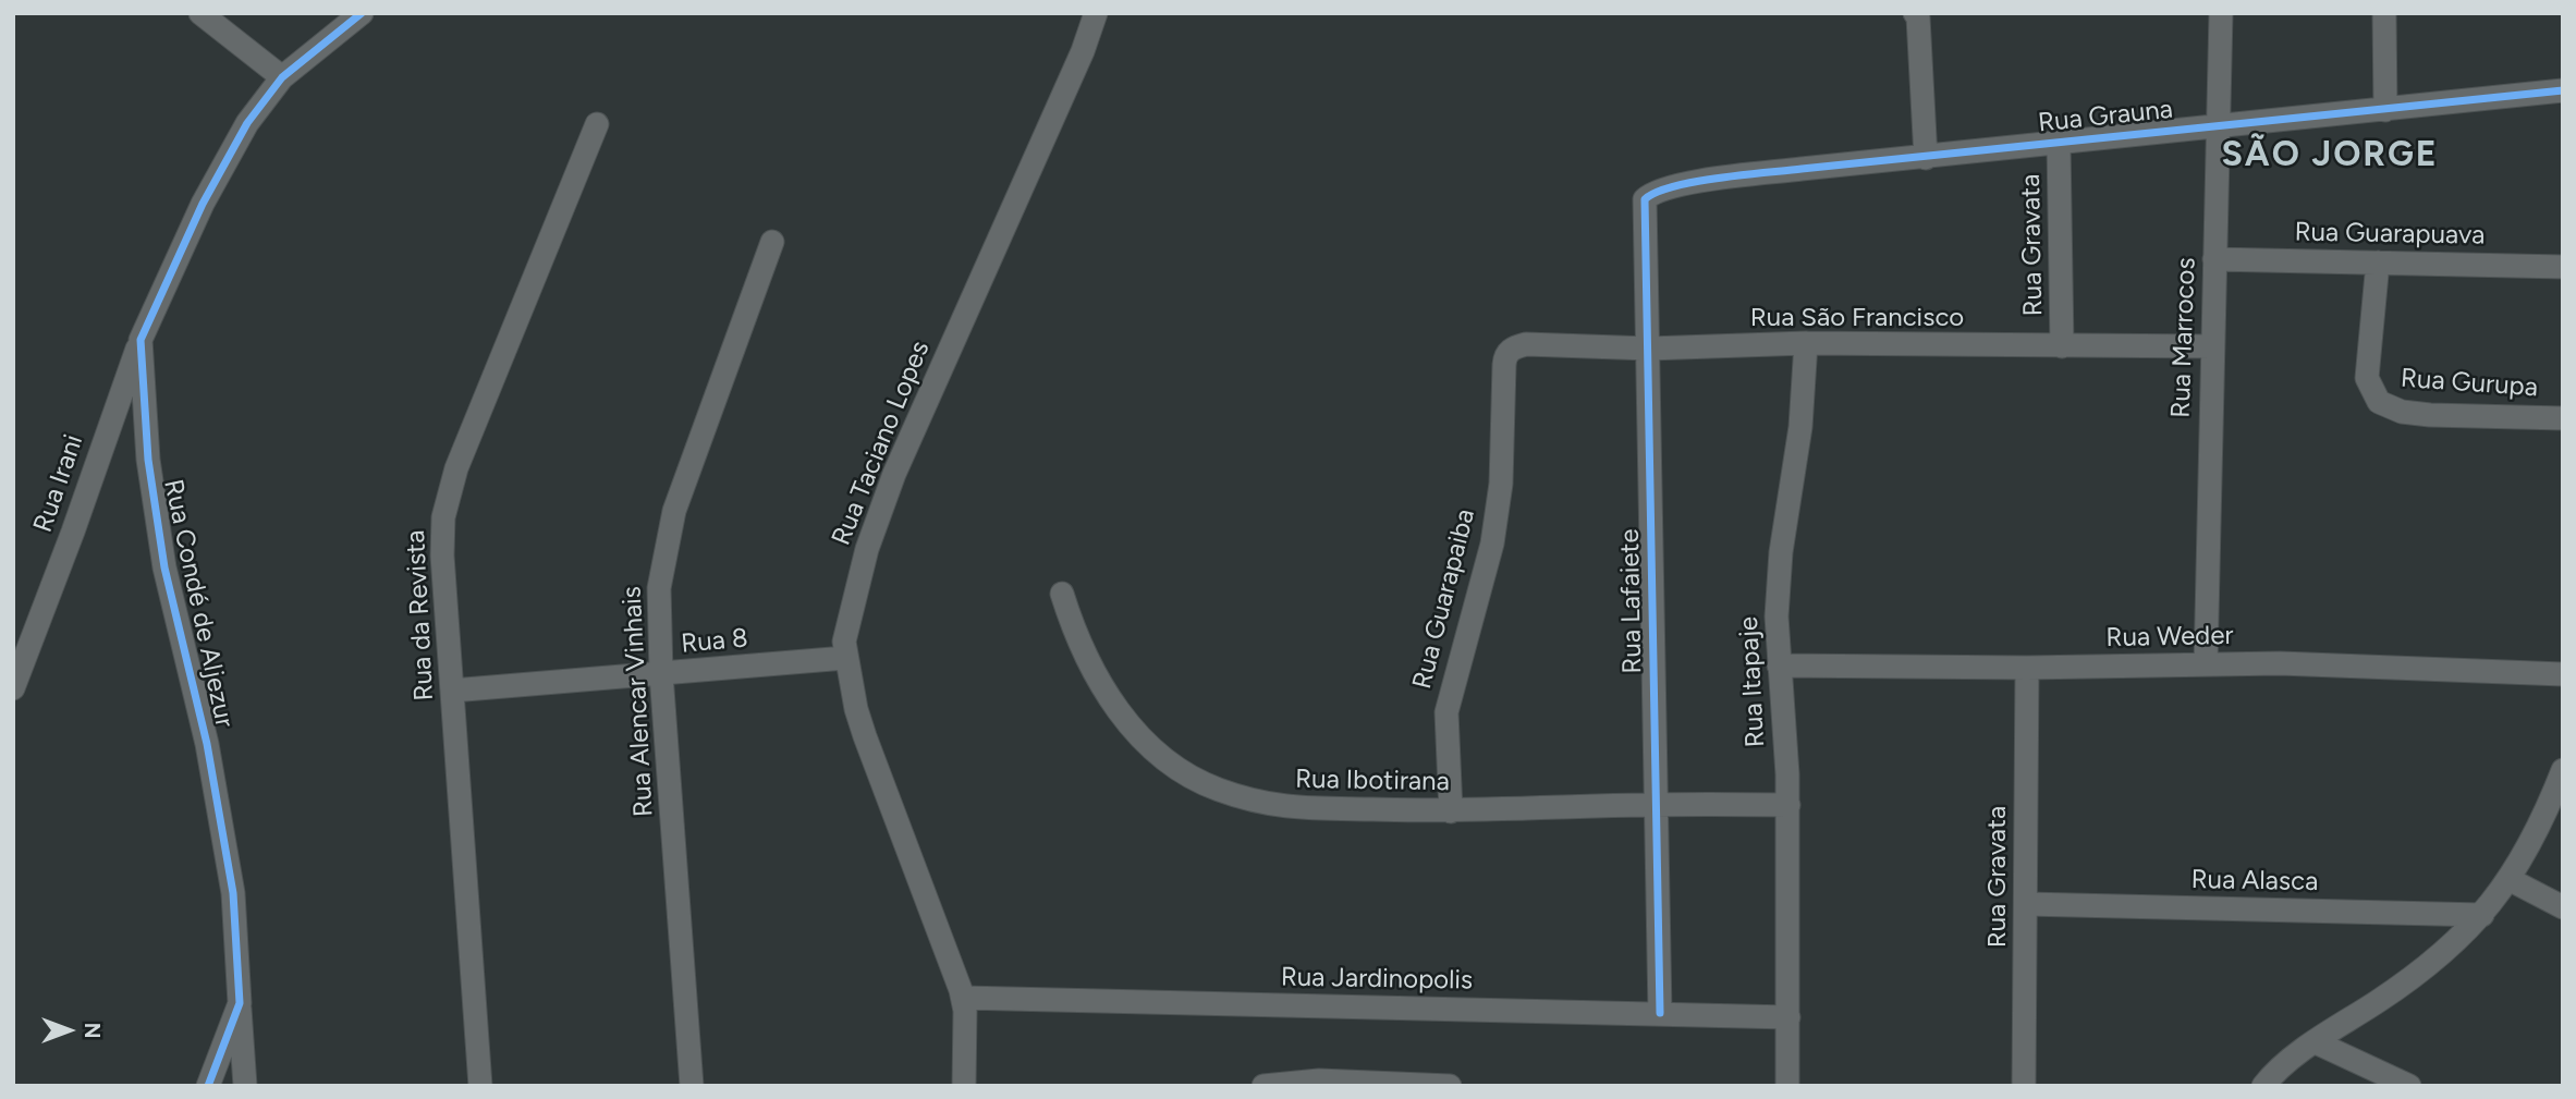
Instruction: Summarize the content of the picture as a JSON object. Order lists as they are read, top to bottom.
{
  "streets": {
    "street": [
      "Rua Grauna",
      "Rua Guarapuava",
      "Rua Gravata",
      "Rua São Francisco",
      "Rua Marrocos",
      "Rua Gurupa",
      "Rua Taciano Lopes",
      "Rua Irani",
      "Rua Guarapaiba",
      "Rua Lafaiete",
      "Rua Condé de Aljezur",
      "Rua da Revista",
      "Rua Weder",
      "Rua 8",
      "Rua Itapaje",
      "Rua Alencar Vinhais",
      "Rua Ibotirana",
      "Rua Alasca",
      "Rua Jardinopolis"
    ]
  },
  "crossings": [
    ["Rua Grauna", "Rua Gravata"],
    ["Rua Grauna", "Rua Marrocos"],
    ["Rua Grauna", "Rua Lafaiete"],
    ["Rua Guarapuava", "Rua Marrocos"],
    ["Rua Guarapuava", "Rua Gurupa"],
    ["Rua Gravata", "Rua São Francisco"],
    ["Rua Gravata", "Rua Weder"],
    ["Rua Gravata", "Rua Alasca"],
    ["Rua São Francisco", "Rua Marrocos"],
    ["Rua São Francisco", "Rua Guarapaiba"],
    ["Rua São Francisco", "Rua Lafaiete"],
    ["Rua São Francisco", "Rua Itapaje"],
    ["Rua Marrocos", "Rua Weder"],
    ["Rua Taciano Lopes", "Rua 8"],
    ["Rua Taciano Lopes", "Rua Jardinopolis"],
    ["Rua Irani", "Rua Condé de Aljezur"],
    ["Rua Guarapaiba", "Rua Ibotirana"],
    ["Rua Lafaiete", "Rua Ibotirana"],
    ["Rua Lafaiete", "Rua Jardinopolis"],
    ["Rua da Revista", "Rua 8"],
    ["Rua Weder", "Rua Itapaje"],
    ["Rua 8", "Rua Alencar Vinhais"],
    ["Rua Itapaje", "Rua Ibotirana"],
    ["Rua Itapaje", "Rua Jardinopolis"]
  ],
  "districts": ["SÃO JORGE"],
  "north": "right"
}
